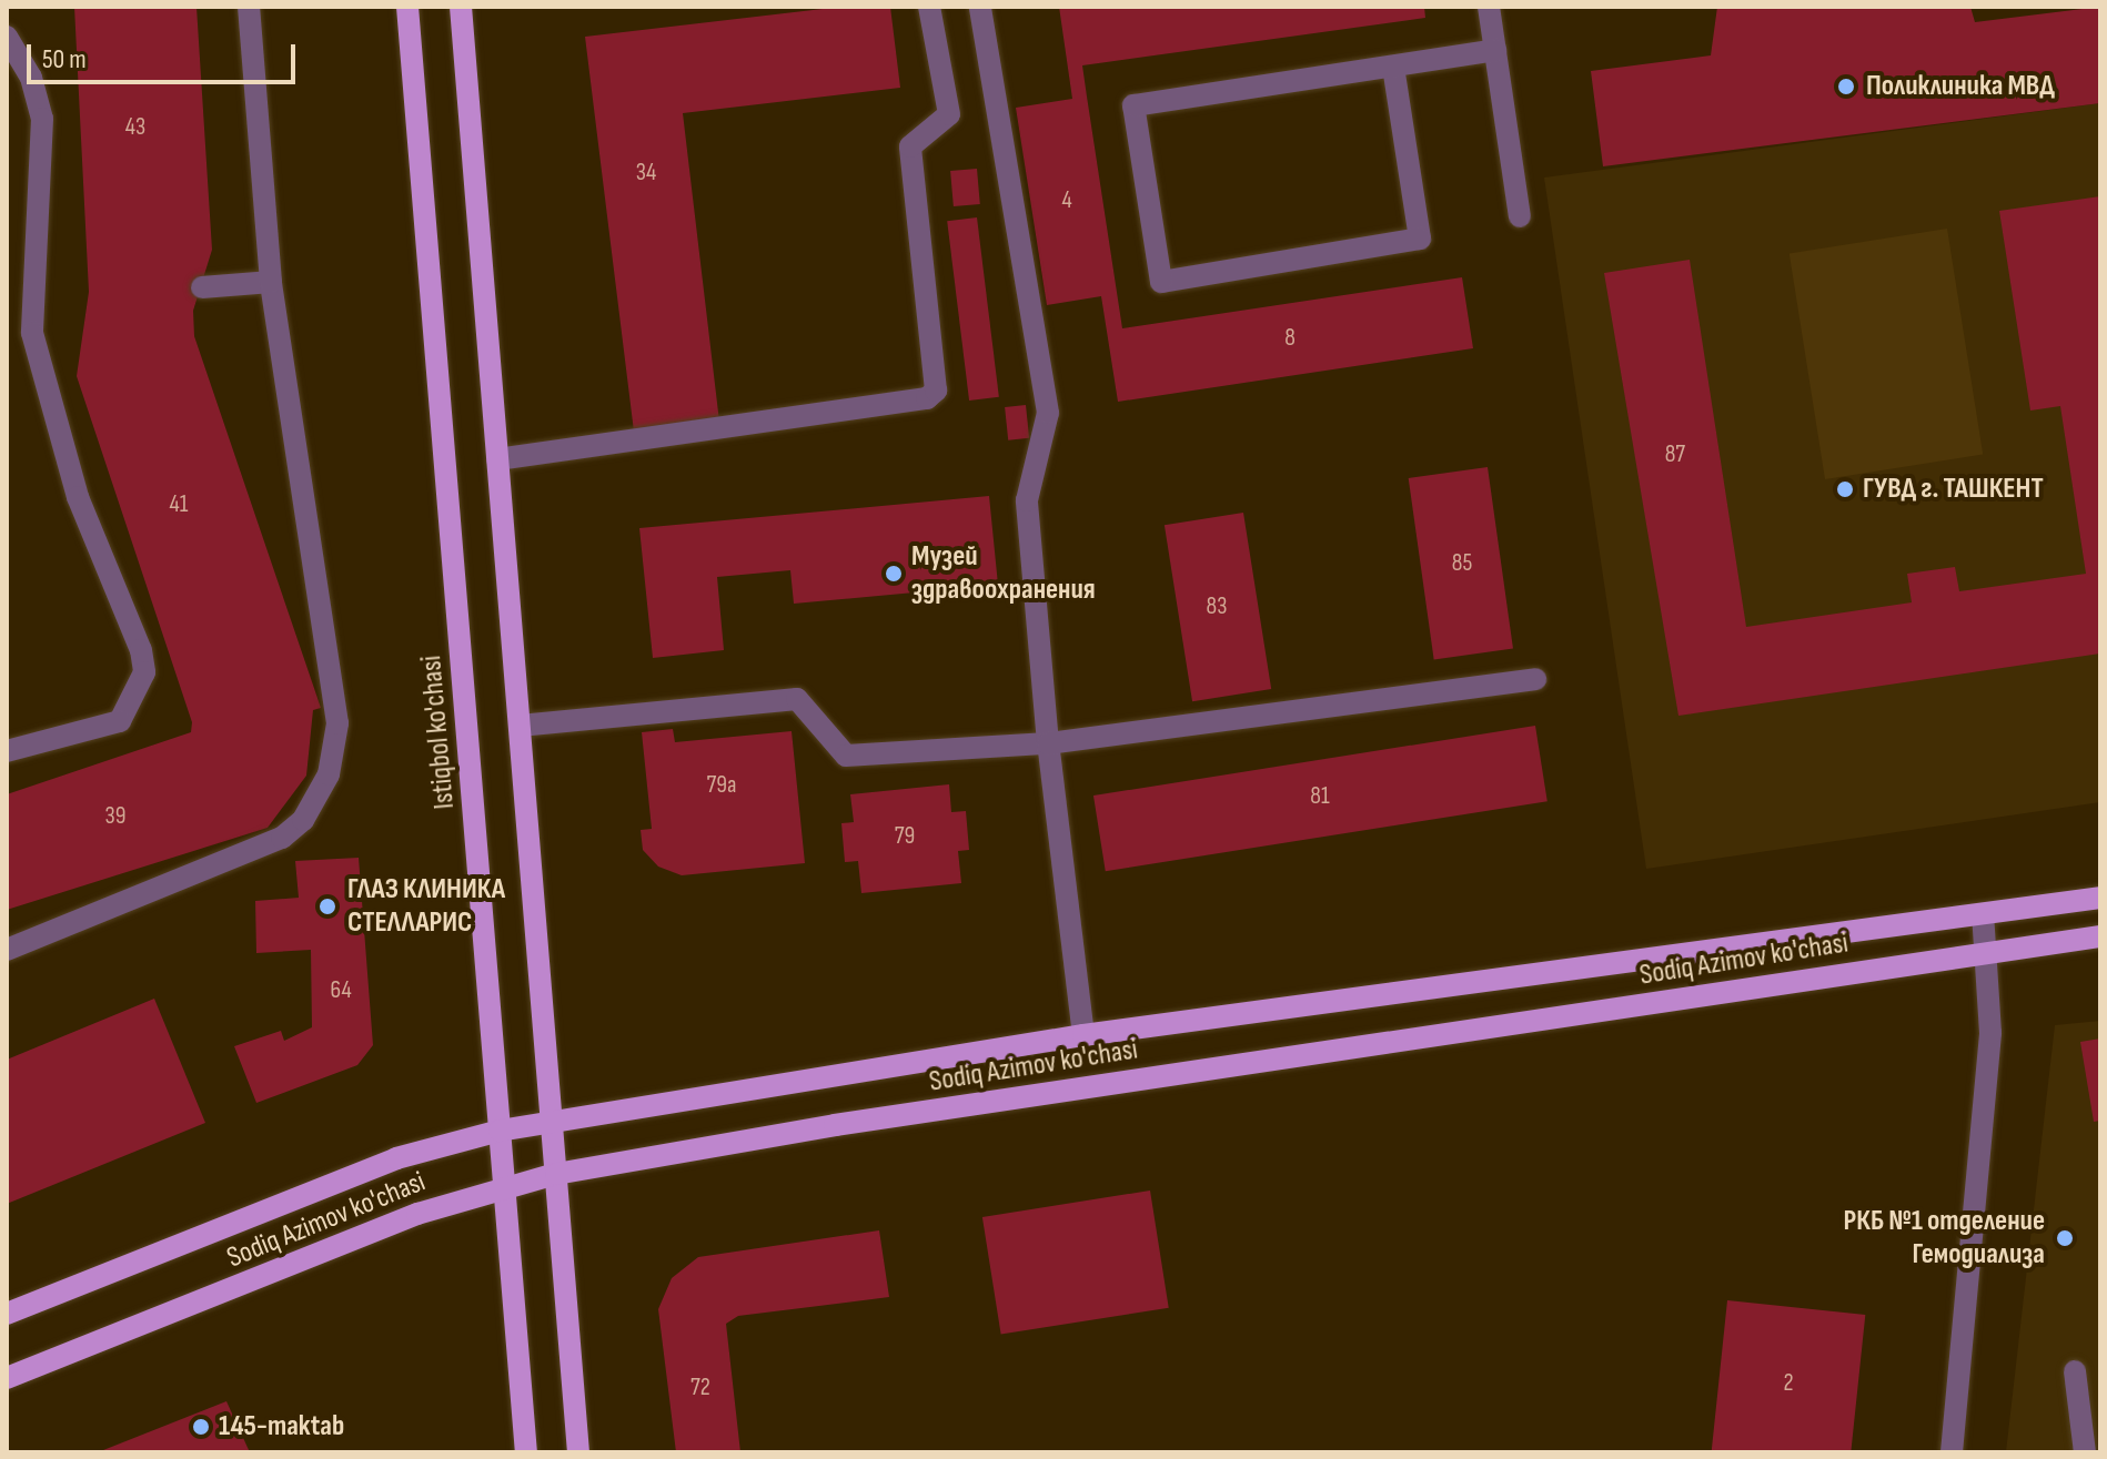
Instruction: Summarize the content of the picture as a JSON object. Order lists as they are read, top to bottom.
{
  "streets": {
    "main road": ["Istiqbol ko'chasi", "Sodiq Azimov ko'chasi"]
  },
  "crossings": [
    ["Istiqbol ko'chasi", "Sodiq Azimov ko'chasi"]
  ],
  "places": [
    "Поликлиника МВД",
    "ГУВД г. ТАШКЕНТ",
    "Музей здравоохранения",
    "ГЛАЗ КЛИНИКА СТЕЛЛАРИС",
    "РКБ №1 отделение Гемодиализа",
    "145-maktab"
  ],
  "house_numbers": [
    "43",
    "34",
    "4",
    "8",
    "87",
    "41",
    "85",
    "83",
    "79а",
    "81",
    "39",
    "79",
    "64",
    "2",
    "72"
  ],
  "scale_bar": "50 m"
}
